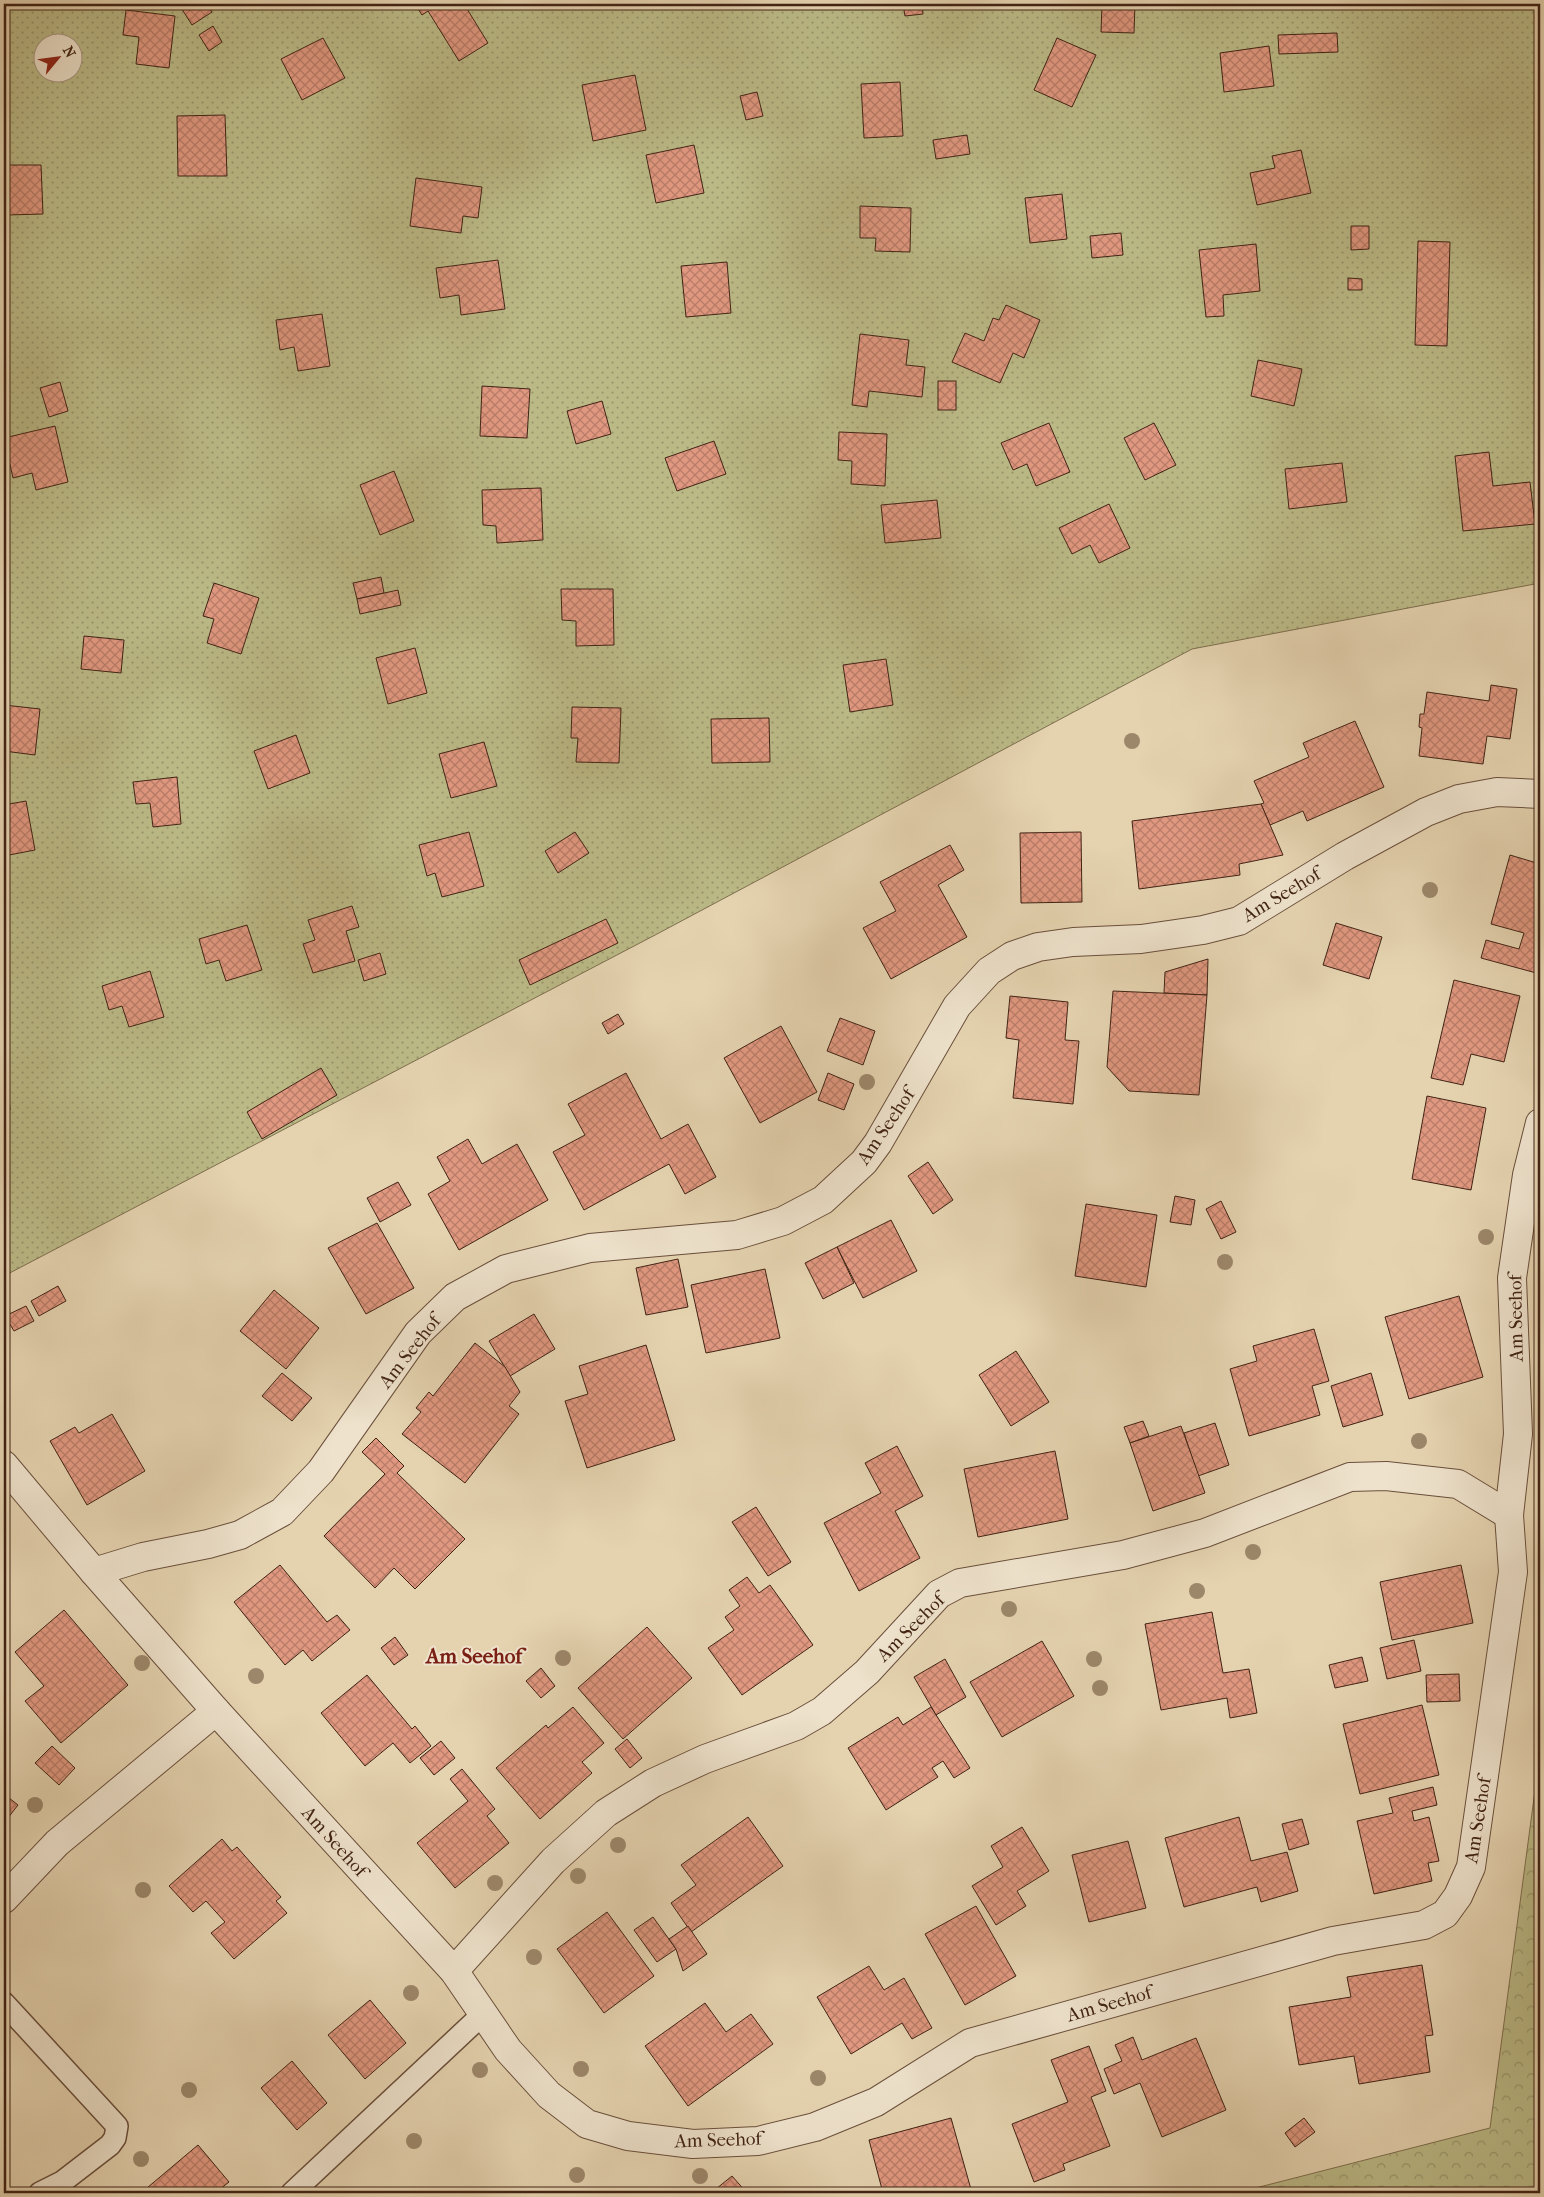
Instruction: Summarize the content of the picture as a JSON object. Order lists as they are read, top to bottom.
{
  "streets": {
    "street": ["Am Seehof"]
  },
  "districts": ["Am Seehof"],
  "north": "top right"
}
